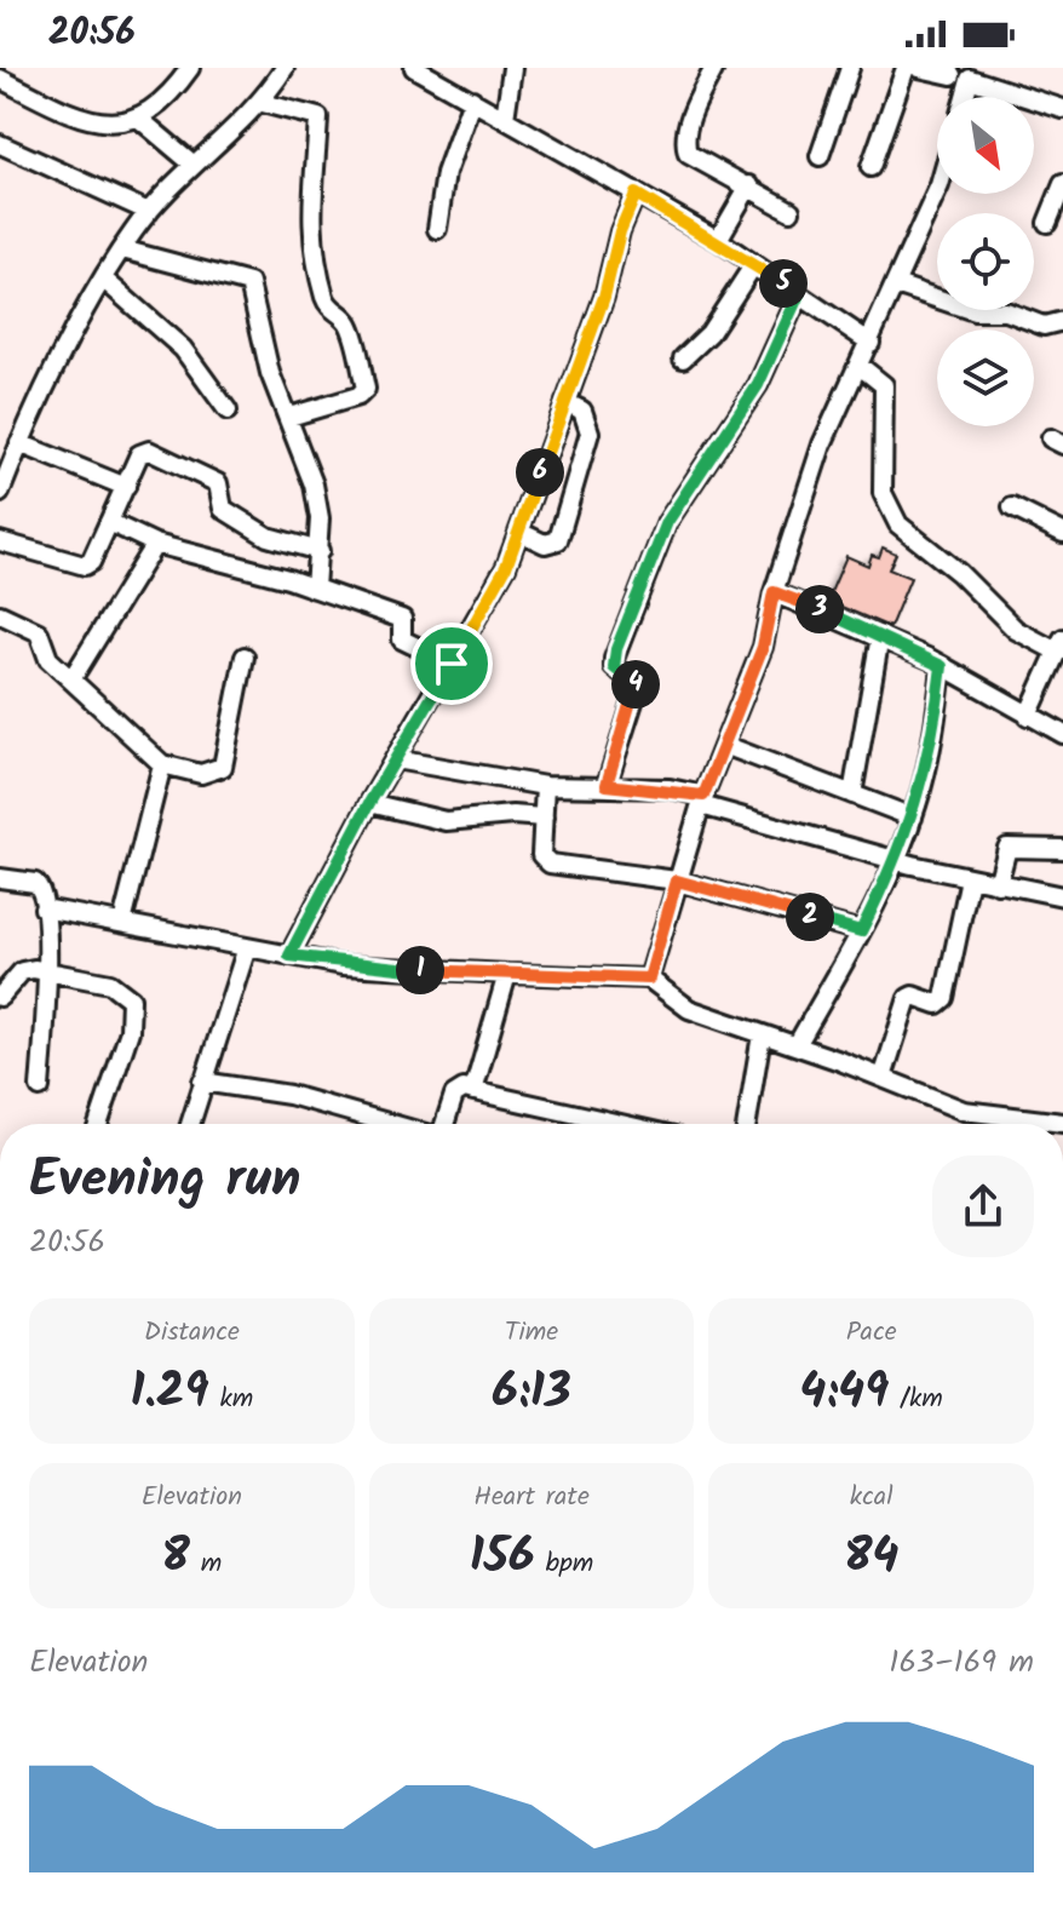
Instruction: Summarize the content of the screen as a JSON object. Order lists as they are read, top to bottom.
{
  "north": "bottom right",
  "page": {
    "status": "20:56",
    "pins": [
      "5",
      "6",
      "3",
      "4",
      "2",
      "1"
    ],
    "heading": ["Evening run", "20:56"],
    "stats": [
      ["Distance", "1.29 km"],
      ["Time", "6:13"],
      ["Pace", "4:49 /km"],
      ["Elevation", "8 m"],
      ["Heart rate", "156 bpm"],
      ["kcal", "84"]
    ],
    "chart": ["Elevation", "163–169 m"]
  }
}
